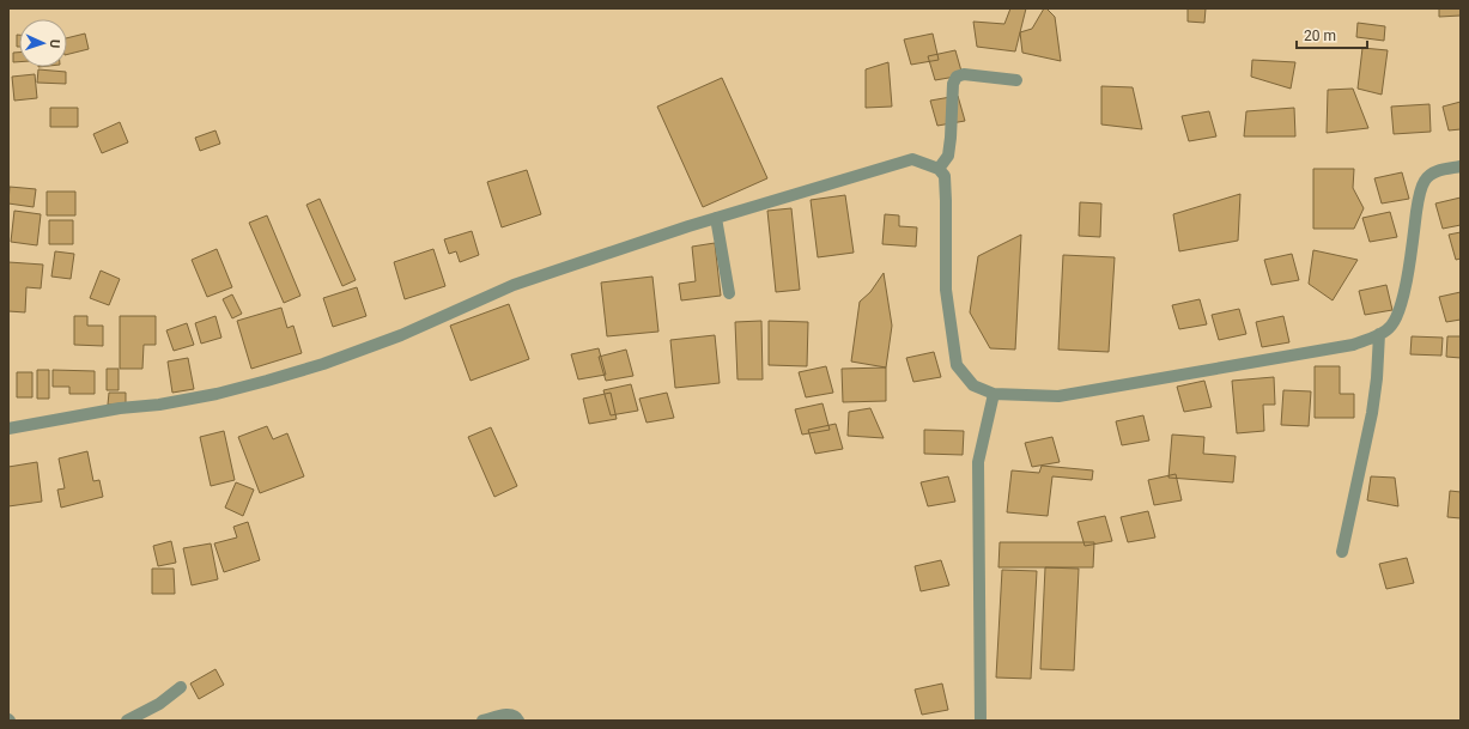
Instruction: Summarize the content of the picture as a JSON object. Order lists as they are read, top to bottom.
{
  "scale_bar": "20 m",
  "north": "right"
}
